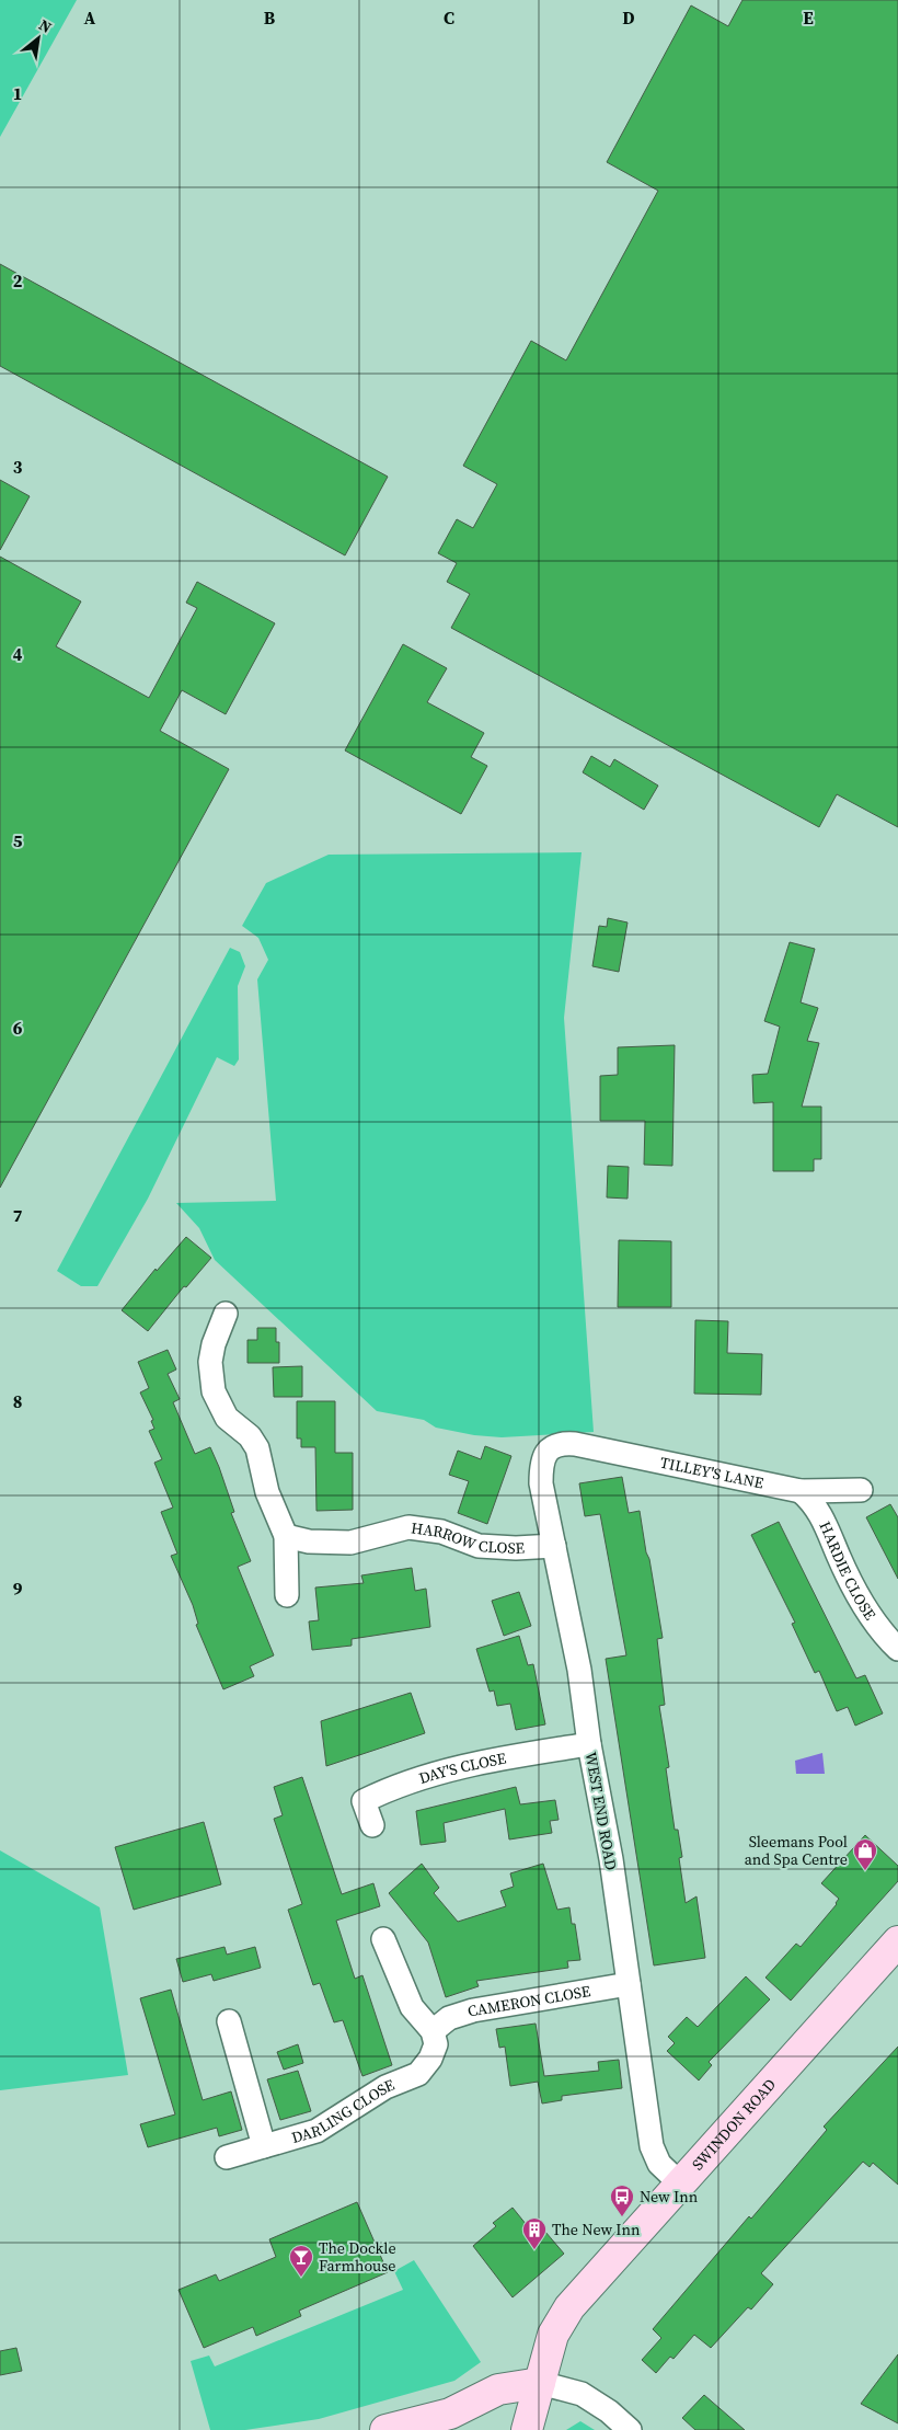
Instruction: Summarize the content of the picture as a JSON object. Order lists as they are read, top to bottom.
{
  "streets": {
    "main road": ["SWINDON ROAD"],
    "street": [
      "TILLEY'S LANE",
      "HARROW CLOSE",
      "HARDIE CLOSE",
      "DAY'S CLOSE",
      "WEST END ROAD",
      "CAMERON CLOSE",
      "DARLING CLOSE"
    ]
  },
  "crossings": [
    ["TILLEY'S LANE", "HARDIE CLOSE"],
    ["TILLEY'S LANE", "WEST END ROAD"],
    ["HARROW CLOSE", "WEST END ROAD"],
    ["DAY'S CLOSE", "WEST END ROAD"],
    ["WEST END ROAD", "CAMERON CLOSE"],
    ["WEST END ROAD", "SWINDON ROAD"],
    ["CAMERON CLOSE", "DARLING CLOSE"]
  ],
  "places": {
    "shop": ["Sleemans Pool and Spa Centre"],
    "bus stop": ["New Inn"],
    "building": ["The New Inn"],
    "bar": ["The Dockle Farmhouse"]
  },
  "north": "top right",
  "grid": {
    "columns": [
      "A",
      "B",
      "C",
      "D",
      "E"
    ],
    "rows": [
      "1",
      "2",
      "3",
      "4",
      "5",
      "6",
      "7",
      "8",
      "9"
    ]
  }
}
